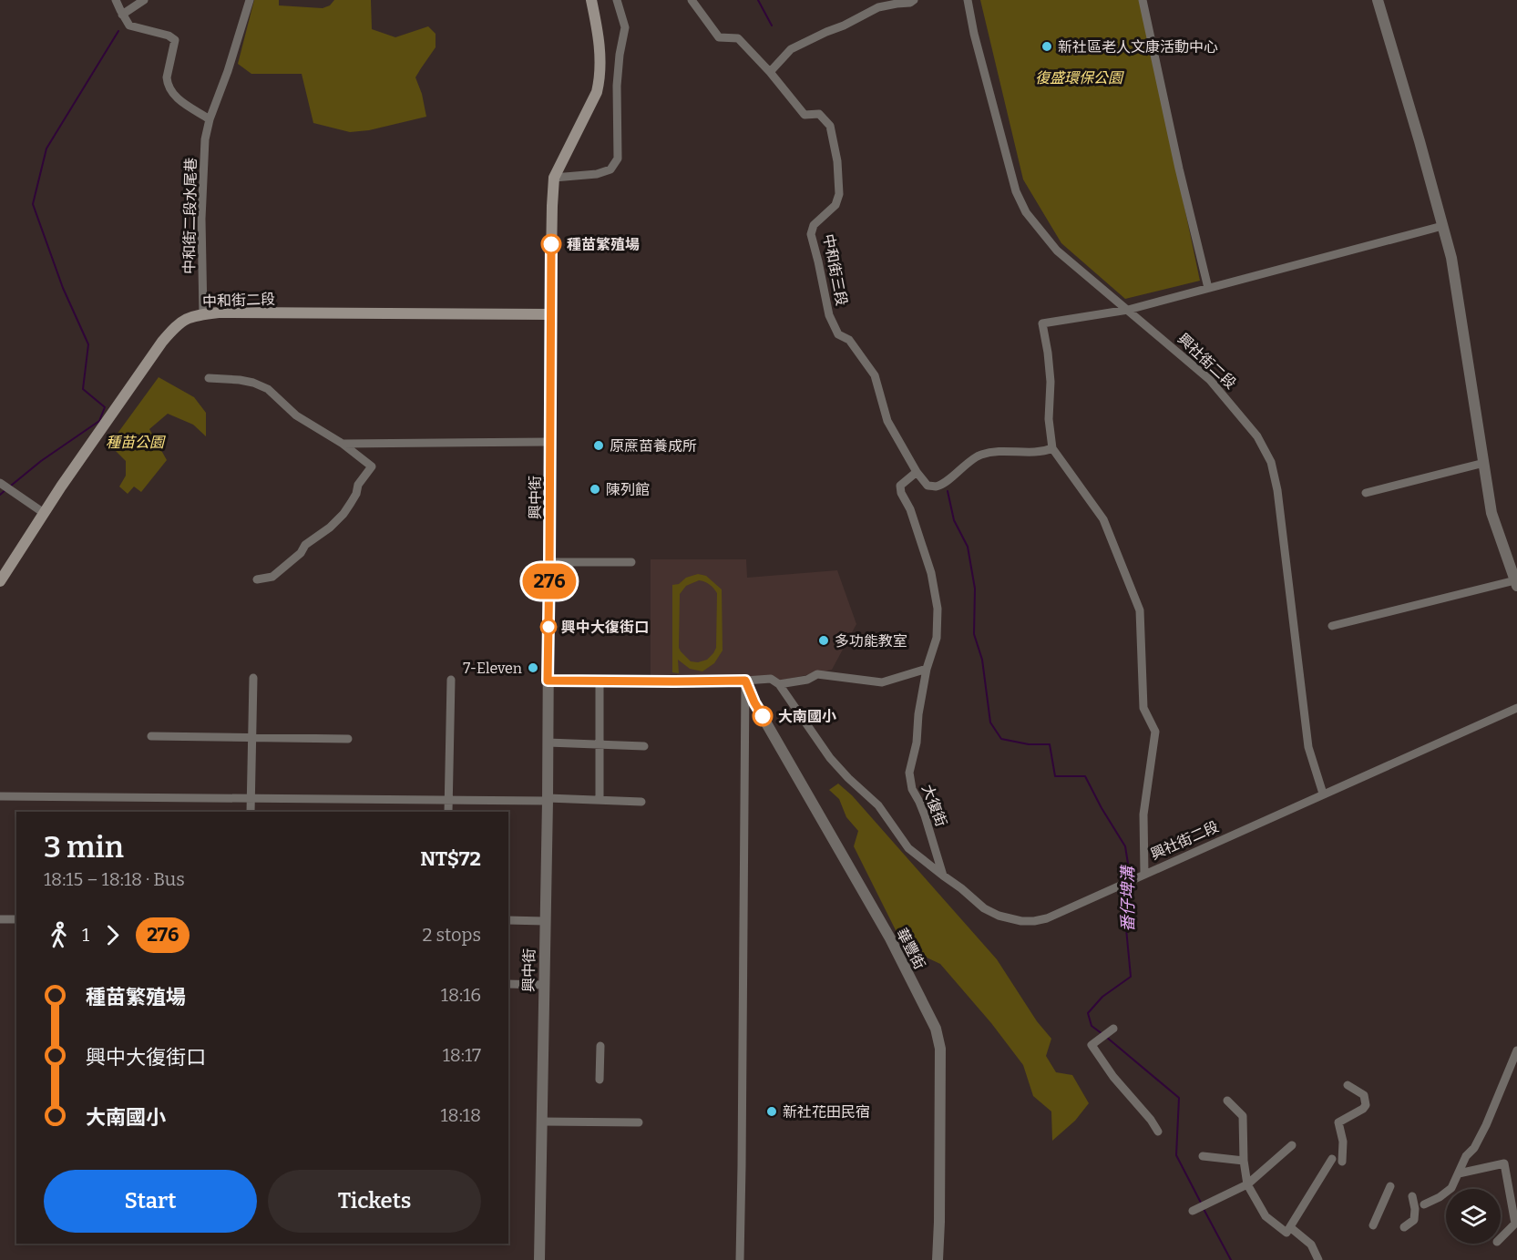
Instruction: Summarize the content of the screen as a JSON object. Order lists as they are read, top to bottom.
{
  "streets": {
    "main road": ["中和街二段"],
    "street": [
      "中和街二段水尾巷",
      "中和街三段",
      "興社街二段",
      "興中街",
      "大復街",
      "華豐街"
    ]
  },
  "crossings": [
    ["中和街二段水尾巷", "中和街二段"],
    ["中和街三段", "大復街"],
    ["中和街二段", "興中街"],
    ["興社街二段", "大復街"]
  ],
  "water": ["番仔埤溝"],
  "parks": ["復盛環保公園", "種苗公園"],
  "places": [
    "新社區老人文康活動中心",
    "種苗繁殖場",
    "原蔗苗養成所",
    "陳列館",
    "興中大復街口",
    "多功能教室",
    "7-Eleven",
    "大南國小",
    "新社花田民宿"
  ],
  "lines": ["bus line 276"],
  "page": {
    "on_map": "276",
    "heading": ["3 min", "18:15 – 18:18 · Bus", "NT$72"],
    "legs": ["1", "276", "2 stops"],
    "list": [
      {
        "name": "種苗繁殖場",
        "value": "18:16"
      },
      {
        "name": "興中大復街口",
        "value": "18:17"
      },
      {
        "name": "大南國小",
        "value": "18:18"
      }
    ],
    "buttons": ["Start", "Tickets"]
  }
}
